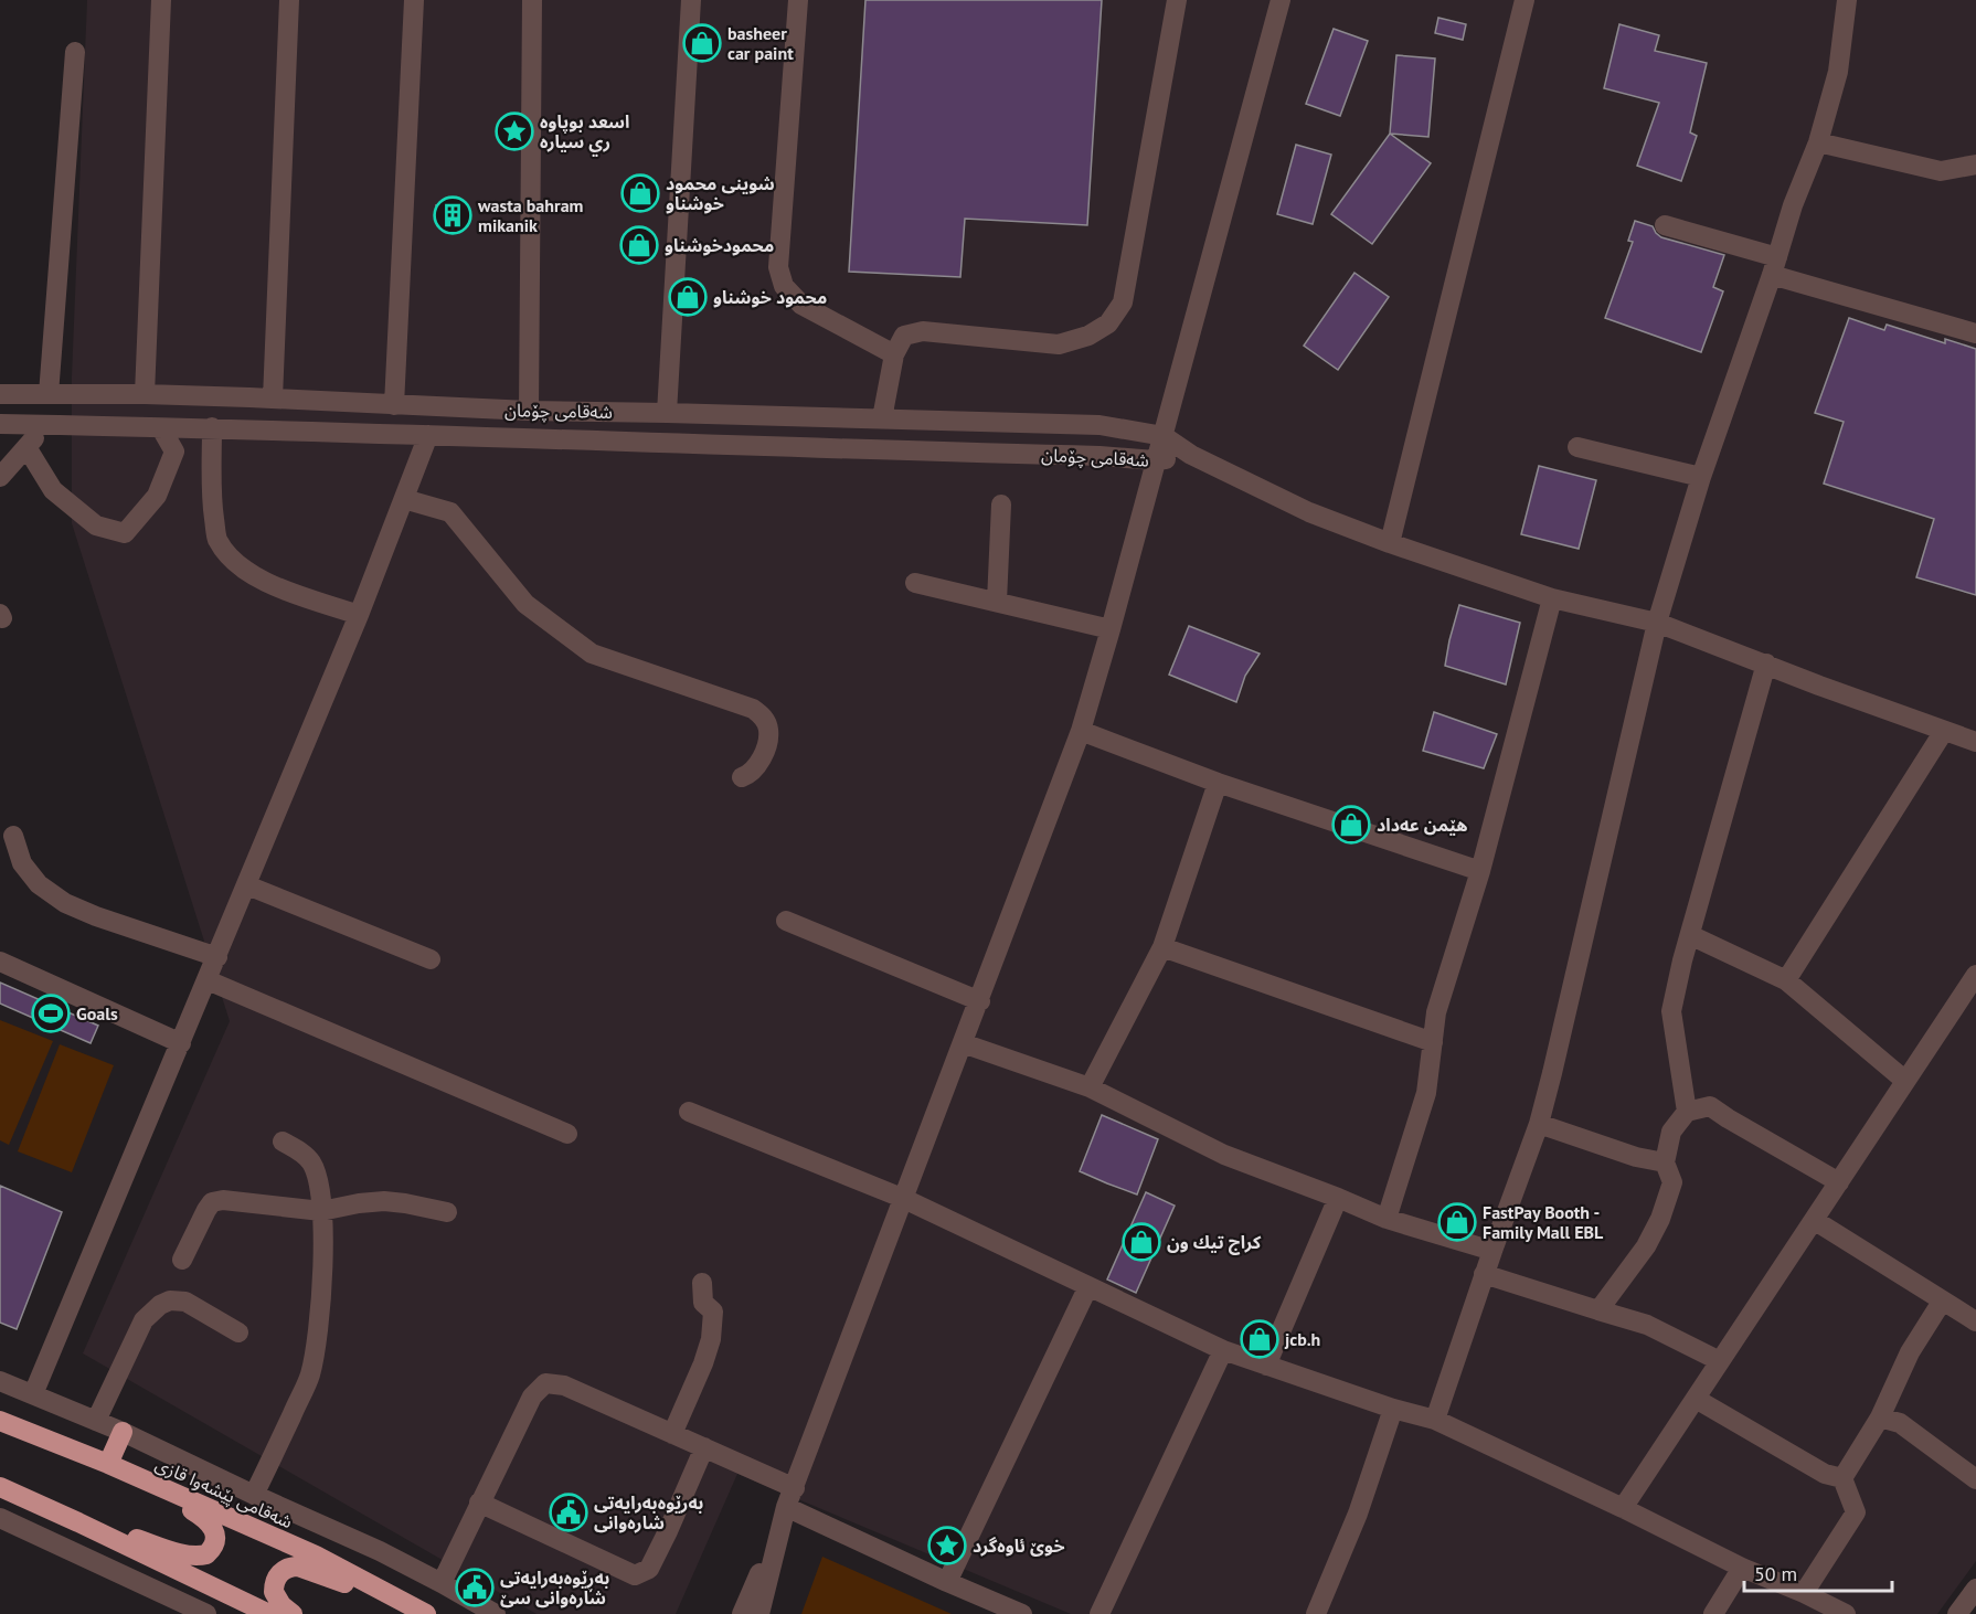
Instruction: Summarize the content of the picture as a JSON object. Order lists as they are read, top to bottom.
{
  "streets": {
    "highway": ["شەقامی پێشەوا قازی"],
    "street": ["شەقامی چۆمان"]
  },
  "places": {
    "shop": [
      "basheer car paint",
      "شوينى محمود خوشناو",
      "محمودخوشناو",
      "محمود خوشناو",
      "هێمن عەداد",
      "FastPay Booth - Family Mall EBL",
      "كراج تيك ون",
      "jcb.h"
    ],
    "place": ["اسعد بوپاوه ري سياره", "خوێ ئاوەگرد"],
    "building": ["wasta bahram mikanik"],
    "sports": ["Goals"],
    "public building": ["بەرێوەبەرایەتی شارەوانی", "بەڕێوەبەرایەتی شارەوانی سێ"]
  },
  "scale_bar": "50 m"
}
